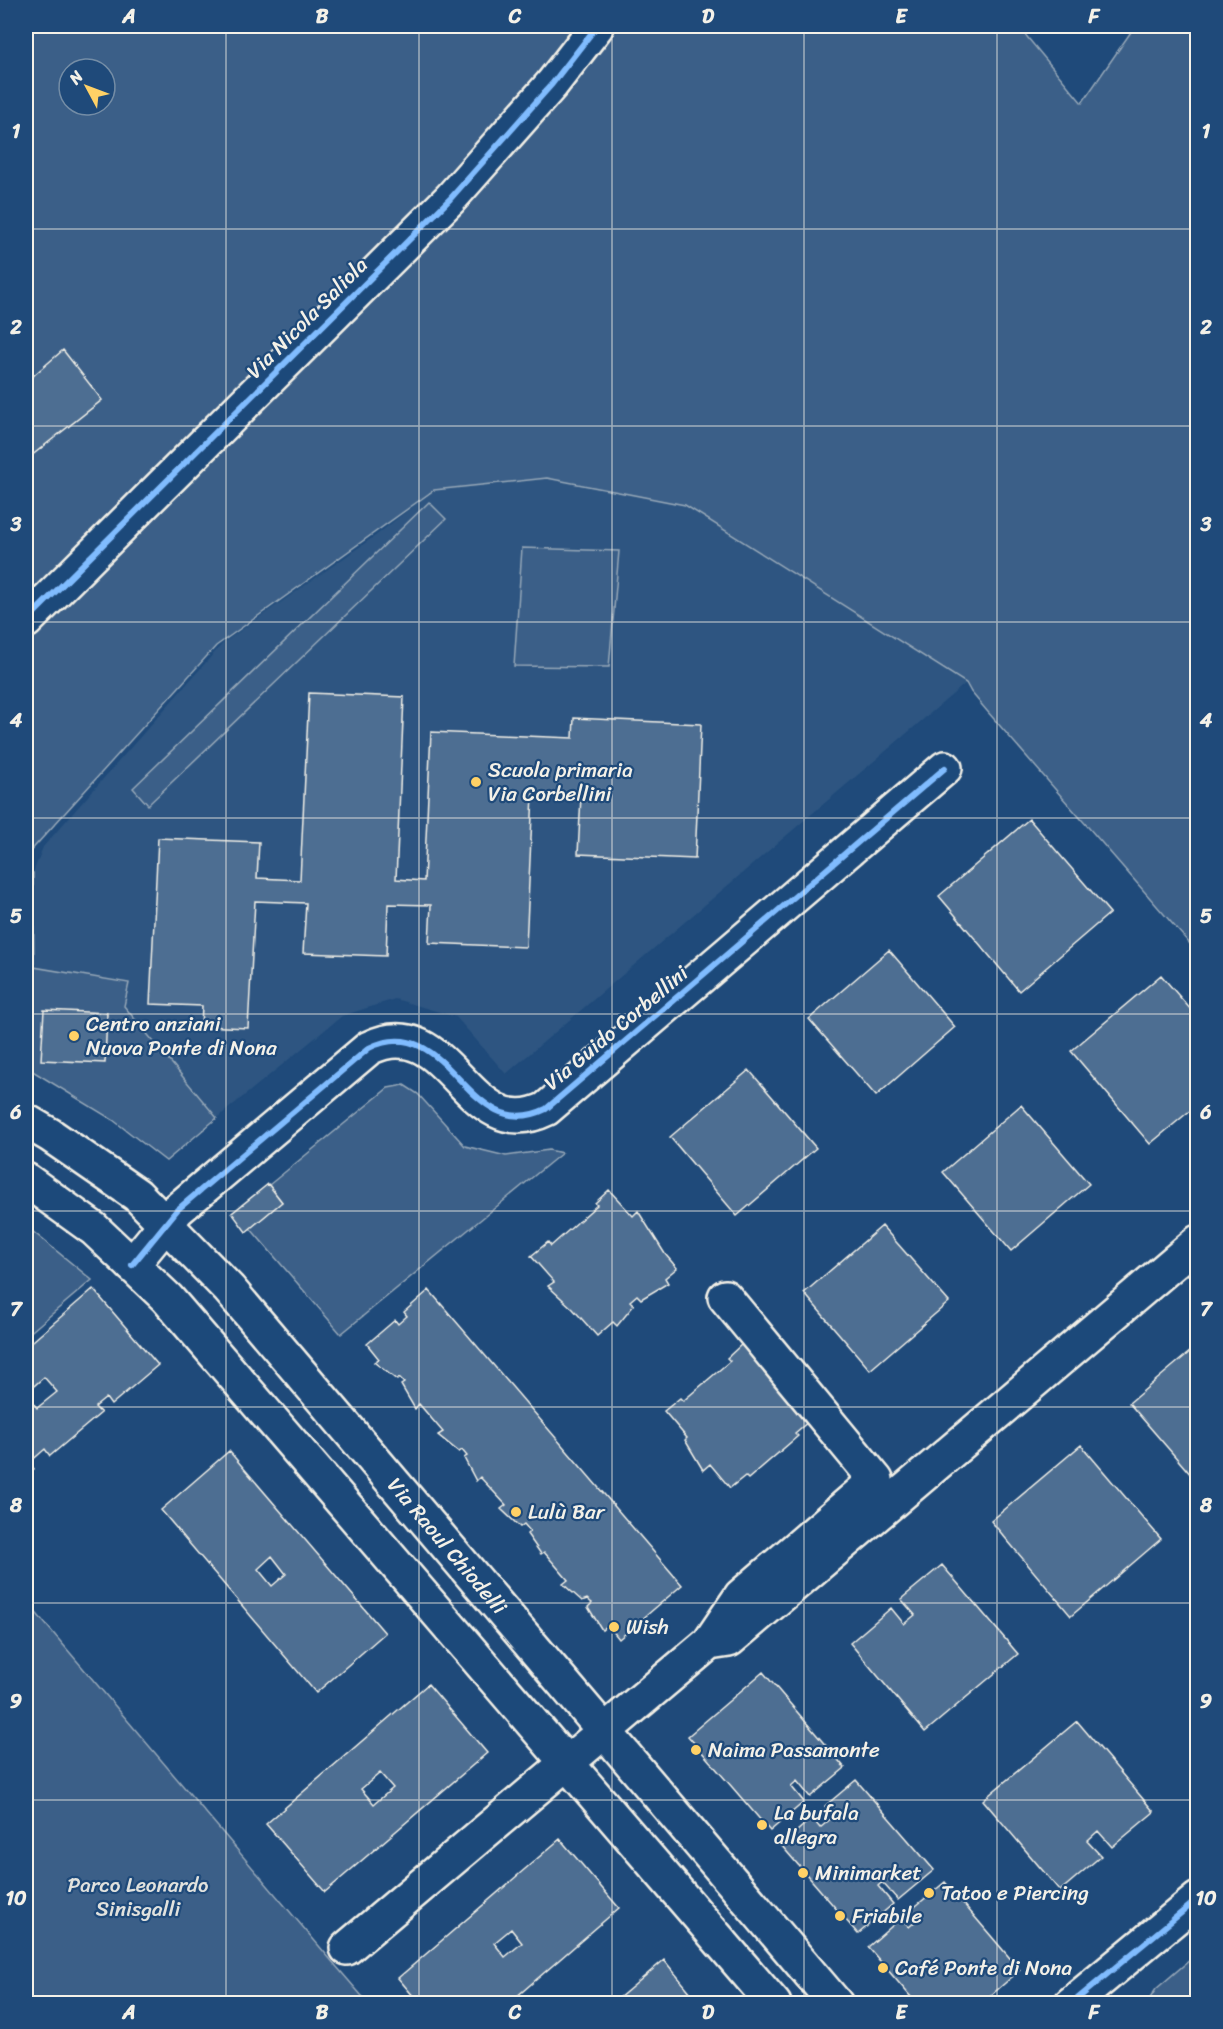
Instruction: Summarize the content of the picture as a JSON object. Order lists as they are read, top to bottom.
{
  "streets": {
    "main road": ["Via Nicola Saliola", "Via Guido Corbellini", "Via Raoul Chiodelli"]
  },
  "crossings": [
    ["Via Guido Corbellini", "Via Raoul Chiodelli"]
  ],
  "parks": ["Parco Leonardo Sinisgalli"],
  "places": [
    "Scuola primaria Via Corbellini",
    "Centro anziani Nuova Ponte di Nona",
    "Lulù Bar",
    "Wish",
    "Naima Passamonte",
    "La bufala allegra",
    "Minimarket",
    "Tatoo e Piercing",
    "Friabile",
    "Café Ponte di Nona"
  ],
  "north": "top left",
  "grid": {
    "columns": [
      "A",
      "B",
      "C",
      "D",
      "E",
      "F"
    ],
    "rows": [
      "1",
      "2",
      "3",
      "4",
      "5",
      "6",
      "7",
      "8",
      "9",
      "10"
    ]
  }
}
